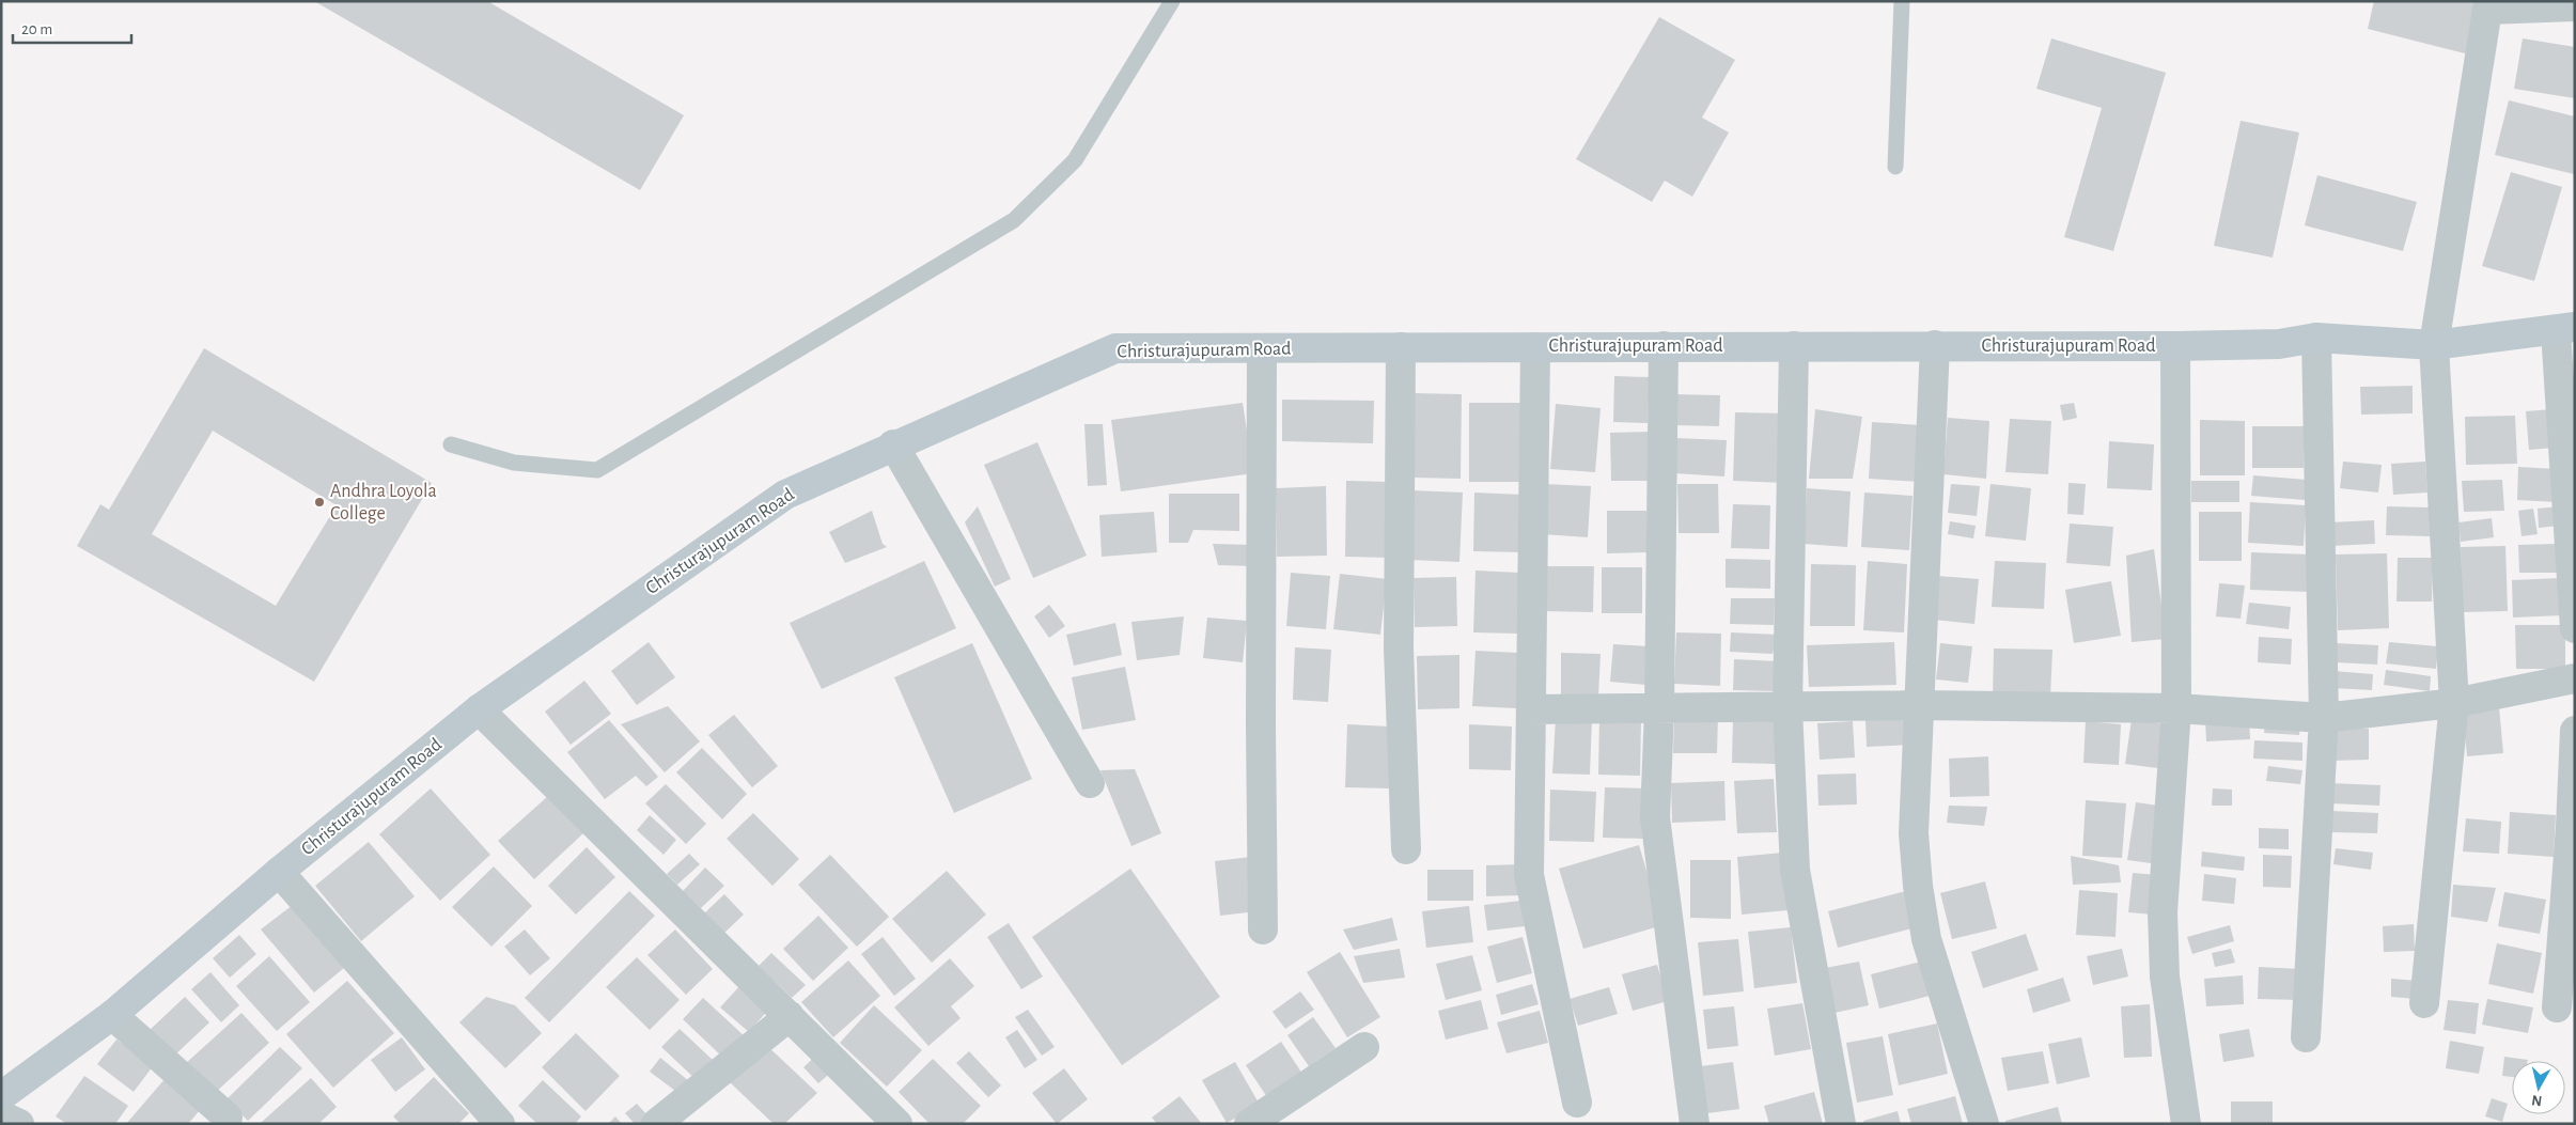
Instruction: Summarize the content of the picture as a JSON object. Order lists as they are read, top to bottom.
{
  "streets": {
    "street": ["Christurajupuram Road"]
  },
  "places": ["Andhra Loyola College"],
  "scale_bar": "20 m",
  "north": "bottom"
}
